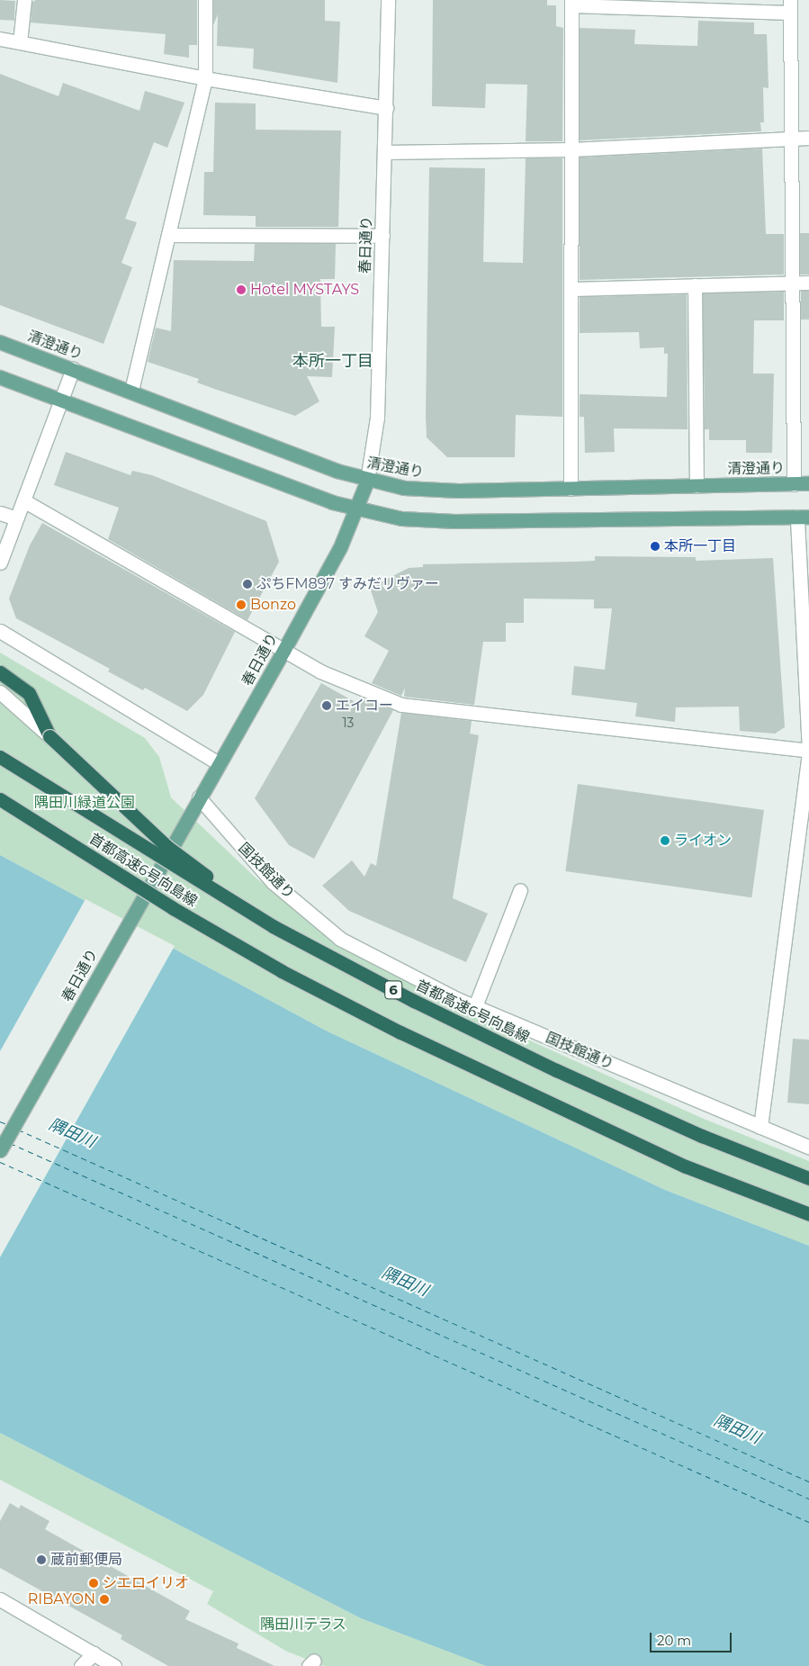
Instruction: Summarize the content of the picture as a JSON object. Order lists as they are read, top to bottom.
{
  "streets": {
    "highway": ["首都高速6号向島線", "6"],
    "main road": ["春日通り", "清澄通り"],
    "street": ["国技館通り"]
  },
  "crossings": [
    ["春日通り", "清澄通り"],
    ["春日通り", "国技館通り"],
    ["首都高速6号向島線", "6"]
  ],
  "districts": ["本所一丁目"],
  "water": ["隅田川"],
  "parks": ["隅田川緑道公園", "隅田川テラス"],
  "places": [
    "Hotel MYSTAYS",
    "本所一丁目",
    "ぷちFM897 すみだリヴァー",
    "Bonzo",
    "エイコー",
    "ライオン",
    "蔵前郵便局",
    "シエロイリオ",
    "RIBAYON"
  ],
  "house_numbers": ["13"],
  "scale_bar": "20 m"
}
